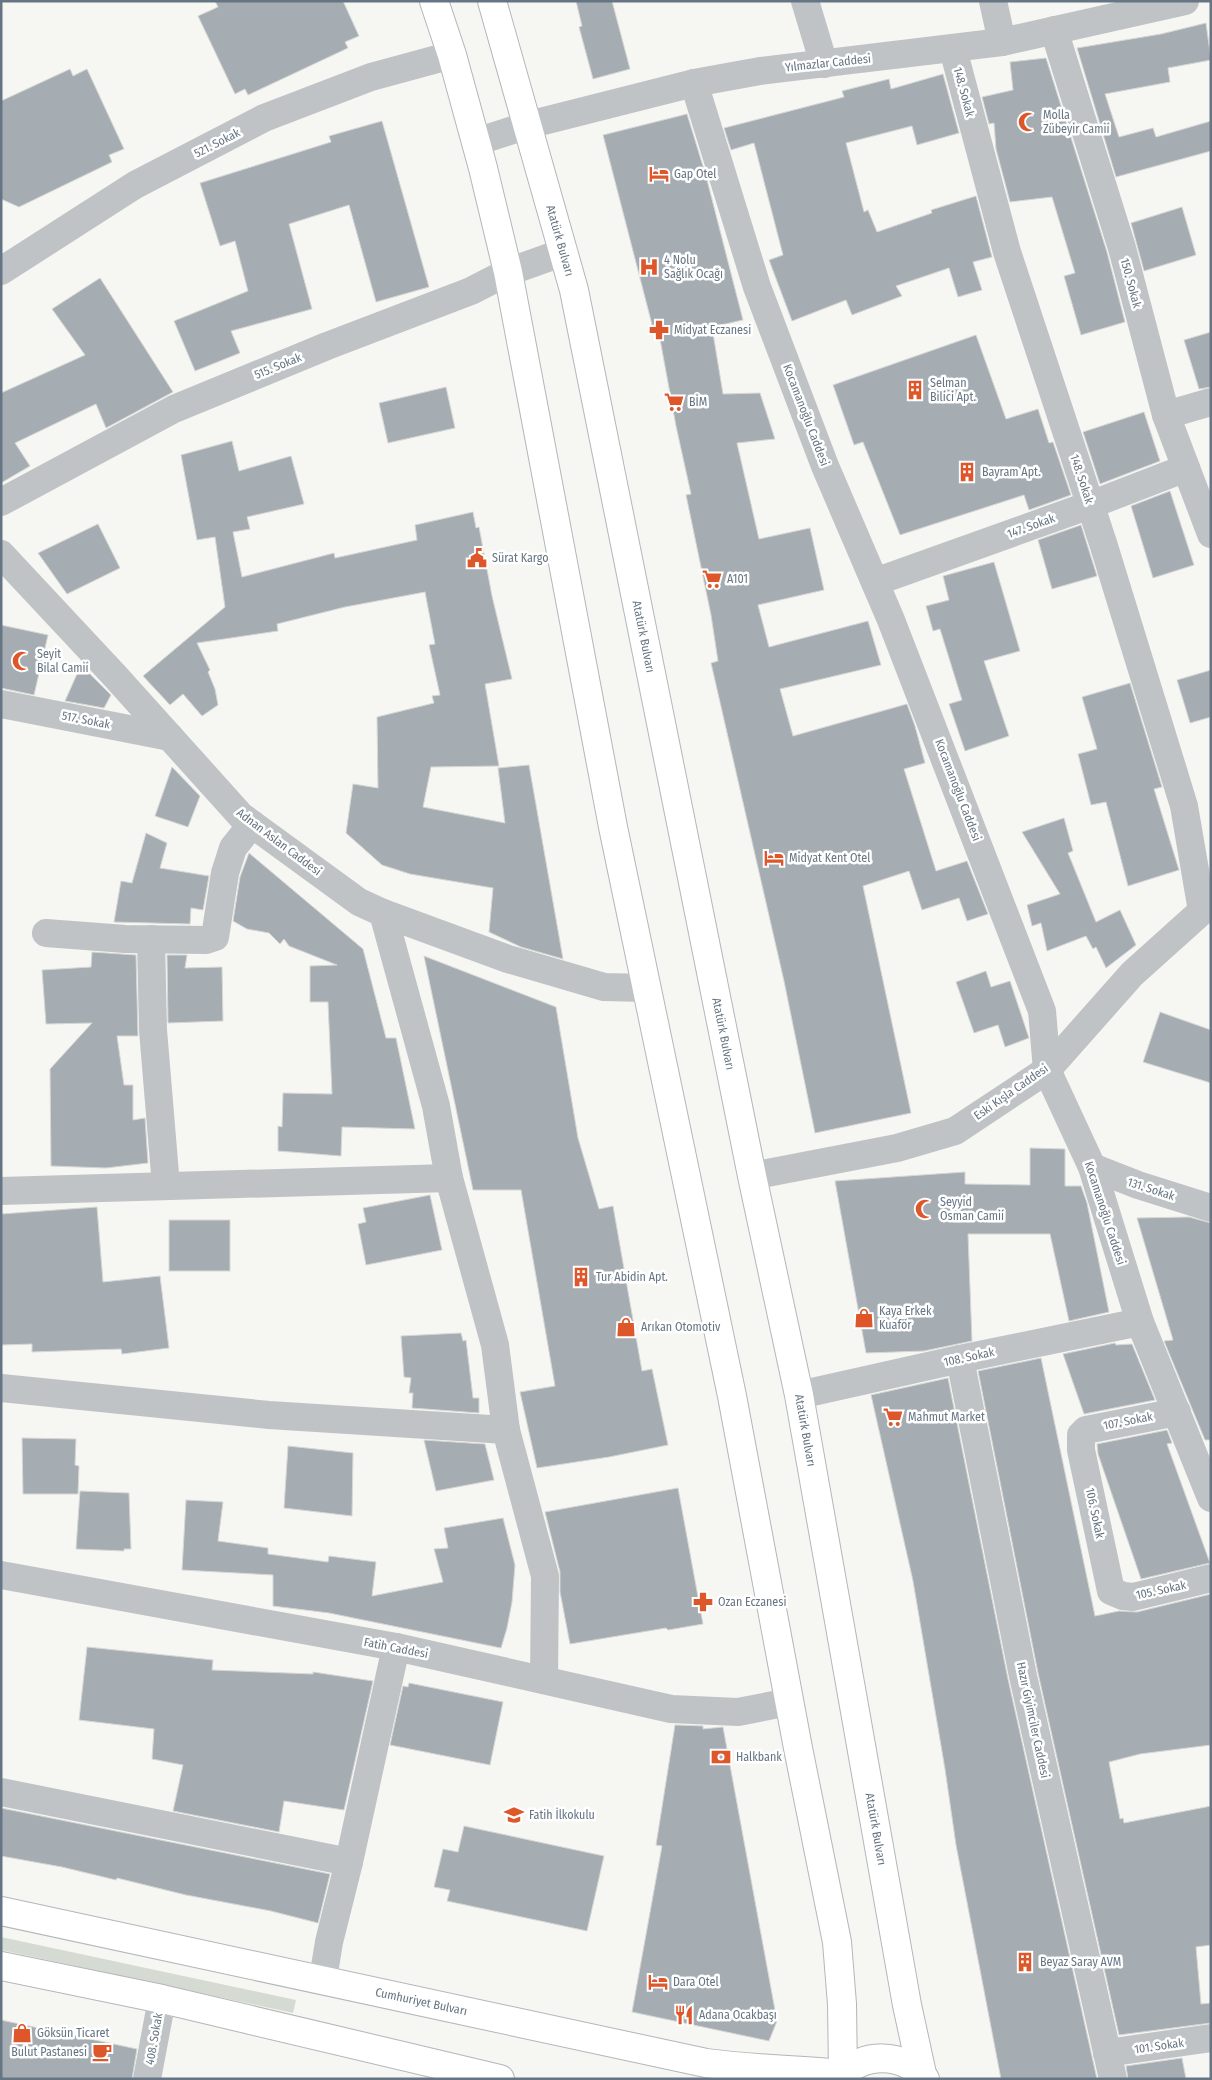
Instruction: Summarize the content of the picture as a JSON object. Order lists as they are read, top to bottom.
{
  "streets": {
    "main road": ["Atatürk Bulvarı", "Cumhuriyet Bulvarı"],
    "street": [
      "Yılmazlar Caddesi",
      "148. Sokak",
      "521. Sokak",
      "150. Sokak",
      "515. Sokak",
      "Kocamanoğlu Caddesi",
      "147. Sokak",
      "517. Sokak",
      "Adnan Aslan Caddesi",
      "Eski Kışla Caddesi",
      "131. Sokak",
      "108. Sokak",
      "107. Sokak",
      "106. Sokak",
      "105. Sokak",
      "Fatih Caddesi",
      "Hazır Giyimciler Caddesi",
      "408. Sokak",
      "101. Sokak"
    ]
  },
  "crossings": [
    ["Yılmazlar Caddesi", "148. Sokak"],
    ["Yılmazlar Caddesi", "Atatürk Bulvarı"],
    ["Yılmazlar Caddesi", "150. Sokak"],
    ["Yılmazlar Caddesi", "Kocamanoğlu Caddesi"],
    ["148. Sokak", "147. Sokak"],
    ["148. Sokak", "Eski Kışla Caddesi"],
    ["Atatürk Bulvarı", "515. Sokak"],
    ["Atatürk Bulvarı", "Eski Kışla Caddesi"],
    ["Atatürk Bulvarı", "108. Sokak"],
    ["150. Sokak", "147. Sokak"],
    ["Kocamanoğlu Caddesi", "147. Sokak"],
    ["Kocamanoğlu Caddesi", "Eski Kışla Caddesi"],
    ["Kocamanoğlu Caddesi", "131. Sokak"],
    ["Kocamanoğlu Caddesi", "108. Sokak"],
    ["Kocamanoğlu Caddesi", "107. Sokak"],
    ["517. Sokak", "Adnan Aslan Caddesi"],
    ["108. Sokak", "Hazır Giyimciler Caddesi"],
    ["107. Sokak", "106. Sokak"],
    ["106. Sokak", "105. Sokak"],
    ["Hazır Giyimciler Caddesi", "101. Sokak"]
  ],
  "places": {
    "mosque": ["Molla Zübeyir Camii", "Seyit Bilal Camii", "Seyyid Osman Camii"],
    "hotel": ["Gap Otel", "Midyat Kent Otel", "Dara Otel"],
    "hospital": ["4 Nolu Sağlık Ocağı"],
    "pharmacy": ["Midyat Eczanesi", "Ozan Eczanesi"],
    "building": [
      "Selman Bilici Apt.",
      "Bayram Apt.",
      "Tur Abidin Apt.",
      "Beyaz Saray AVM"
    ],
    "supermarket": ["BİM", "A101", "Mahmut Market"],
    "public building": ["Sürat Kargo"],
    "shop": ["Kaya Erkek Kuaför", "Arıkan Otomotiv", "Göksün Ticaret"],
    "bank": ["Halkbank"],
    "school or university": ["Fatih İlkokulu"],
    "restaurant": ["Adana Ocakbaşı"],
    "cafe": ["Bulut Pastanesi"]
  }
}
